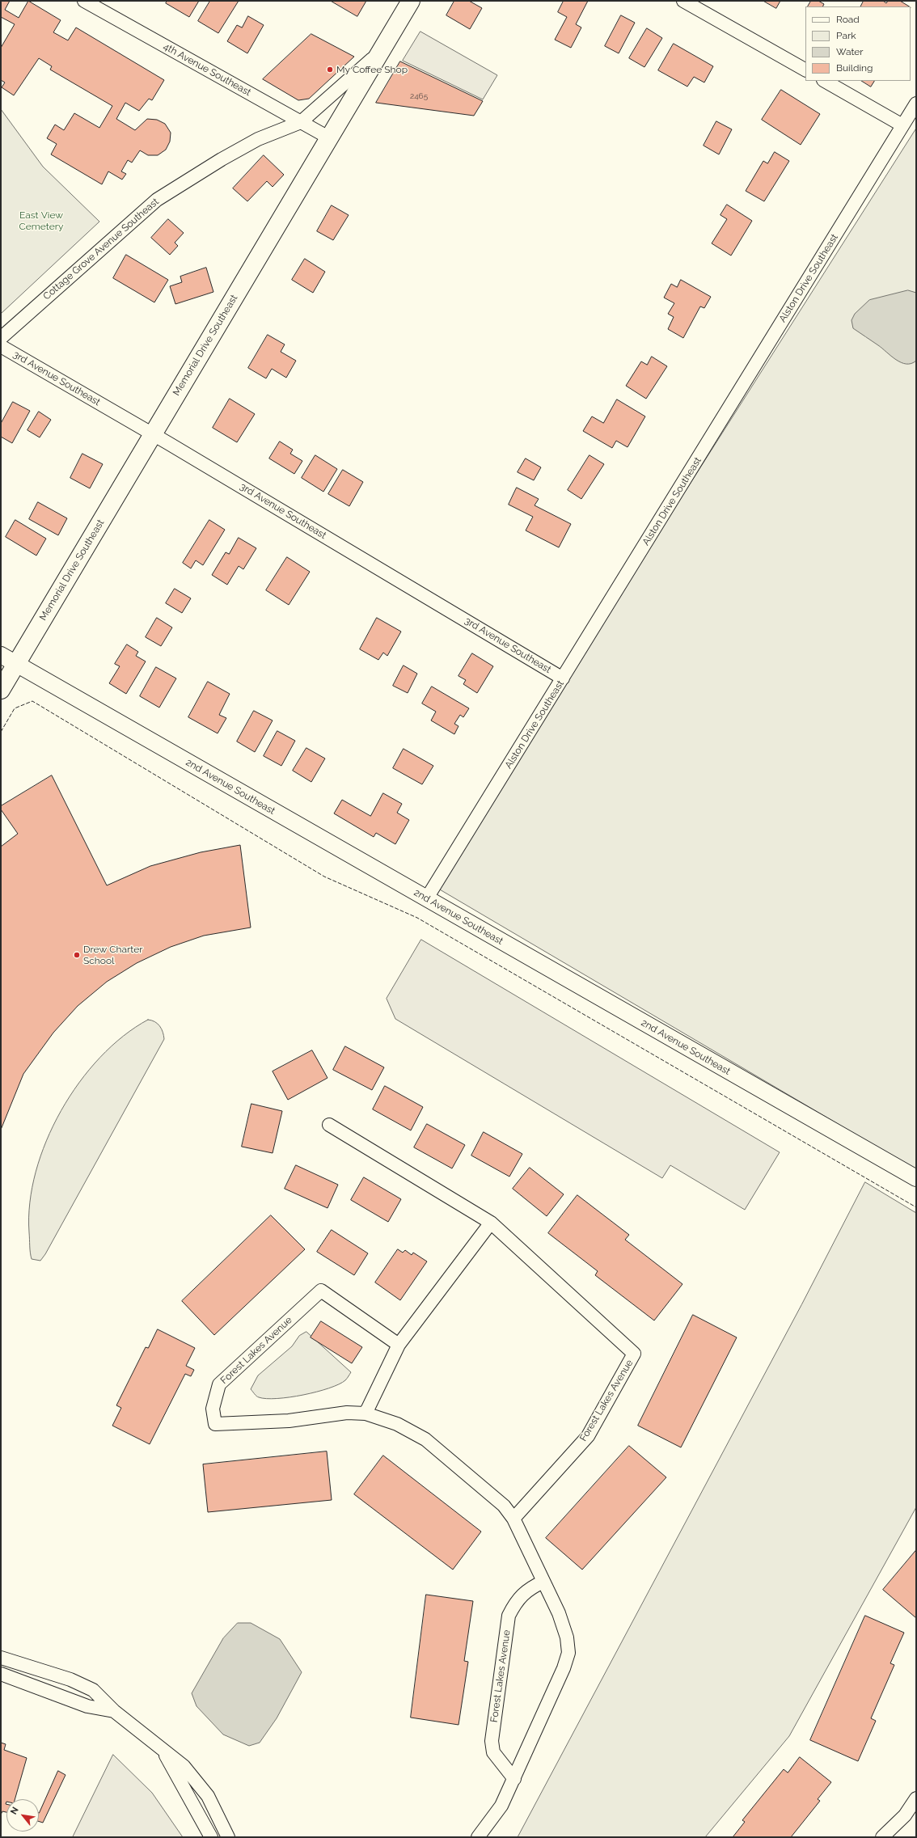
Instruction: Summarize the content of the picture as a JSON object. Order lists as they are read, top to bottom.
{
  "streets": {
    "main road": ["Memorial Drive Southeast"],
    "street": [
      "4th Avenue Southeast",
      "Cottage Grove Avenue Southeast",
      "Alston Drive Southeast",
      "3rd Avenue Southeast",
      "2nd Avenue Southeast",
      "Forest Lakes Avenue"
    ]
  },
  "crossings": [
    ["4th Avenue Southeast", "Cottage Grove Avenue Southeast"],
    ["4th Avenue Southeast", "Memorial Drive Southeast"],
    ["Cottage Grove Avenue Southeast", "Memorial Drive Southeast"],
    ["Alston Drive Southeast", "3rd Avenue Southeast"],
    ["Alston Drive Southeast", "2nd Avenue Southeast"],
    ["Memorial Drive Southeast", "3rd Avenue Southeast"],
    ["Memorial Drive Southeast", "2nd Avenue Southeast"]
  ],
  "parks": ["East View Cemetery"],
  "places": ["My Coffee Shop", "Drew Charter School"],
  "house_numbers": ["2465"],
  "legend": [
    "Road",
    "Park",
    "Water",
    "Building"
  ],
  "north": "top left"
}
